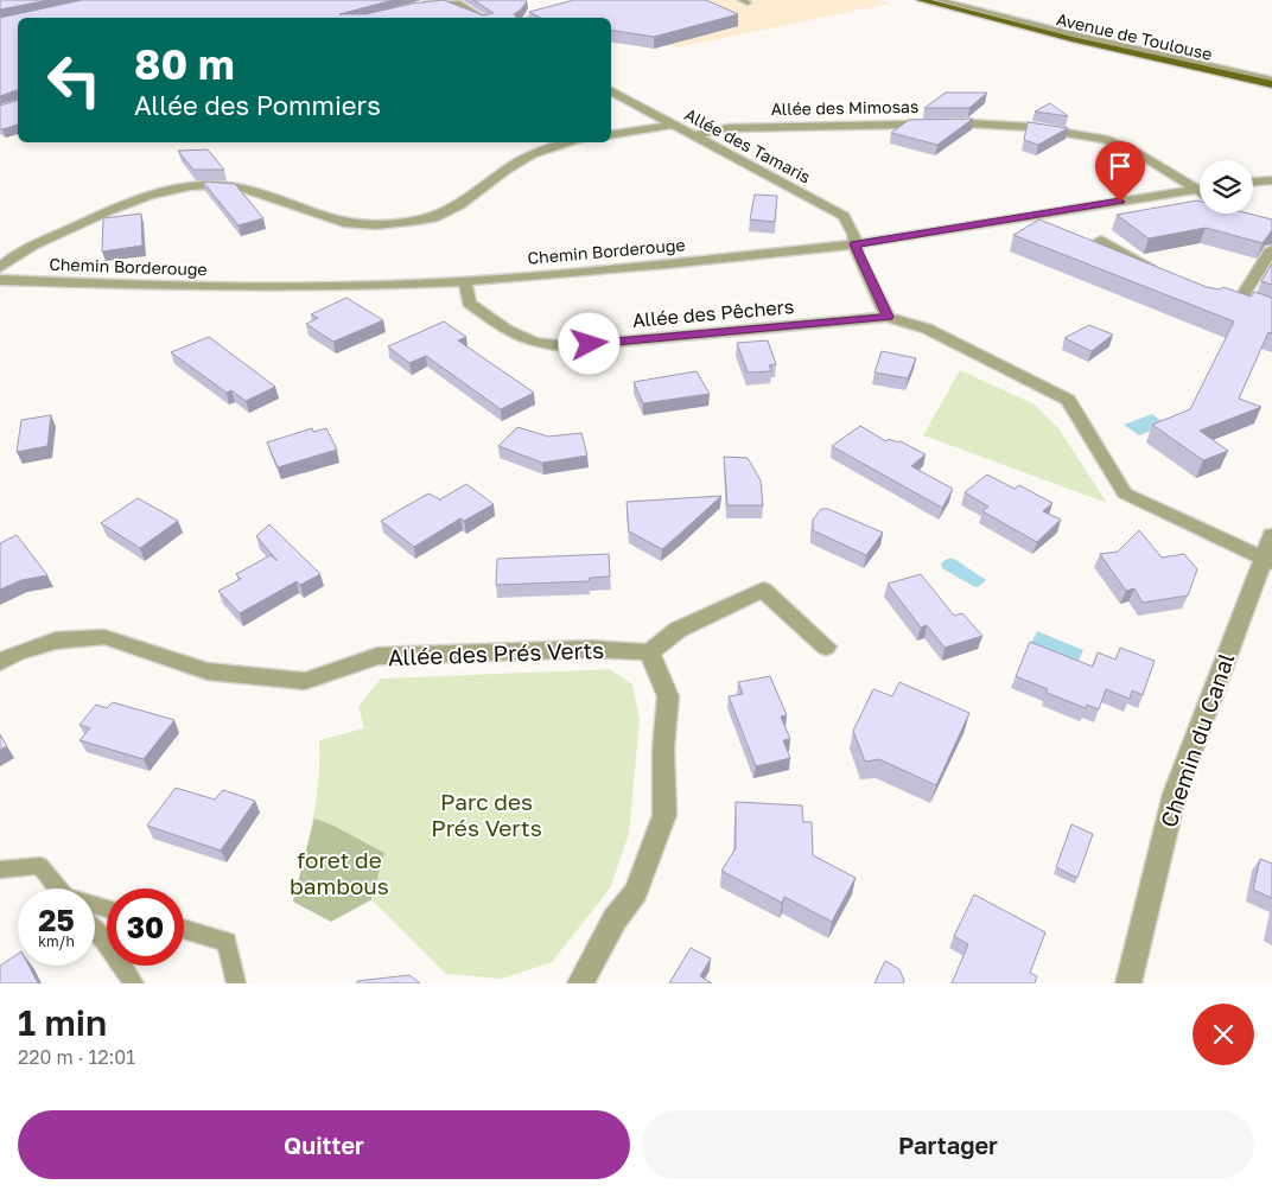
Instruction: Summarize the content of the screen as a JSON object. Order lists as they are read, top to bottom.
{
  "streets": {
    "main road": ["Avenue de Toulouse"],
    "street": [
      "Allée des Mimosas",
      "Allée des Tamaris",
      "Chemin Borderouge",
      "Allée des Pêchers",
      "Allée des Prés Verts",
      "Chemin du Canal"
    ]
  },
  "crossings": [
    ["Allée des Mimosas", "Allée des Tamaris"],
    ["Allée des Tamaris", "Chemin Borderouge"],
    ["Allée des Tamaris", "Allée des Pêchers"],
    ["Chemin Borderouge", "Allée des Pêchers"]
  ],
  "parks": ["Parc des Prés Verts", "foret de bambous"],
  "page": {
    "turn": ["80 m", "Allée des Pommiers"],
    "speed": "25 km/h",
    "limit": "30",
    "heading": ["1 min", "220 m · 12:01"],
    "buttons": ["Quitter", "Partager"]
  }
}
